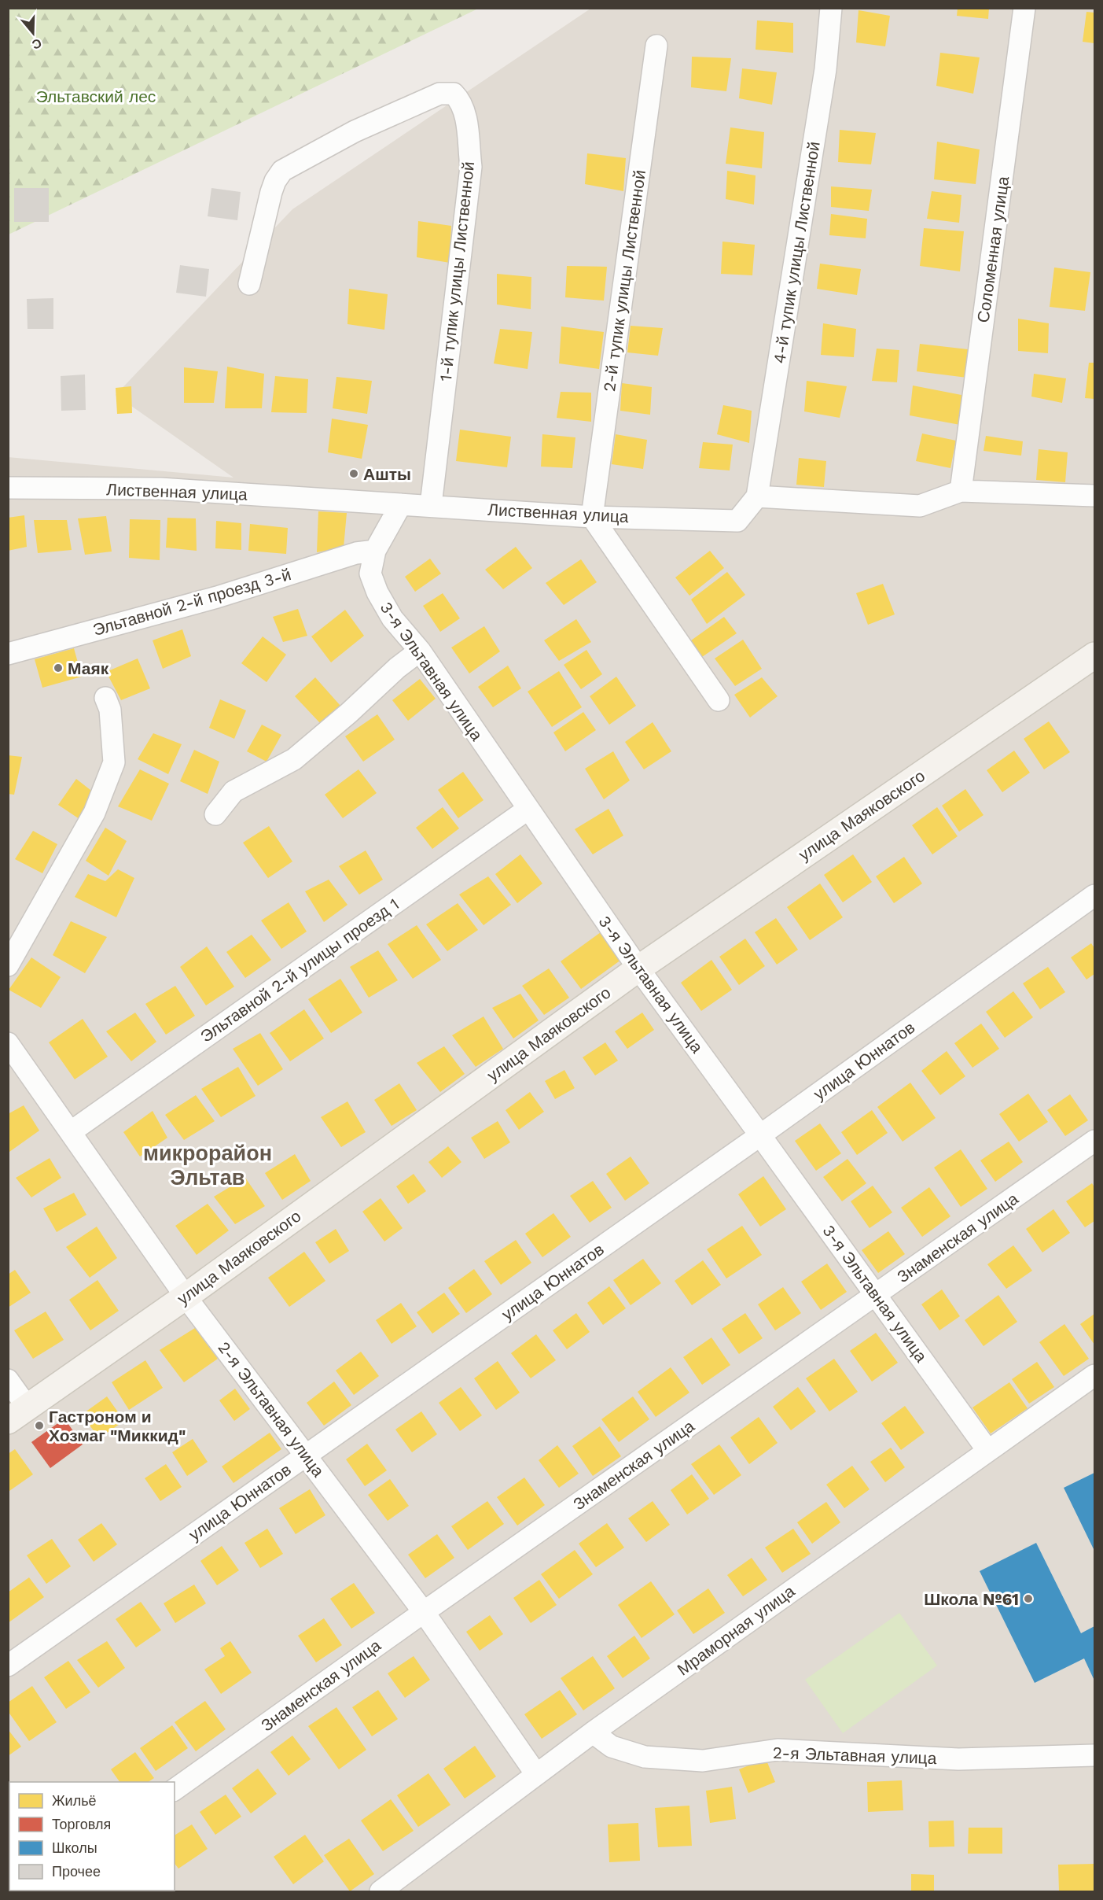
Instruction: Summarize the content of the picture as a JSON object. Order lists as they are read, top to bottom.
{
  "streets": {
    "street": [
      "Соломенная улица",
      "4-й тупик улицы Лиственной",
      "1-й тупик улицы Лиственной",
      "2-й тупик улицы Лиственной",
      "Лиственная улица",
      "Эльтавной 2-й проезд 3-й",
      "3-я Эльтавная улица",
      "улица Маяковского",
      "Эльтавной 2-й улицы проезд 1",
      "улица Юннатов",
      "Знаменская улица",
      "2-я Эльтавная улица",
      "Мраморная улица"
    ]
  },
  "crossings": [
    ["4-й тупик улицы Лиственной", "Лиственная улица"],
    ["1-й тупик улицы Лиственной", "Лиственная улица"],
    ["2-й тупик улицы Лиственной", "Лиственная улица"],
    ["Лиственная улица", "3-я Эльтавная улица"],
    ["Эльтавной 2-й проезд 3-й", "3-я Эльтавная улица"],
    ["3-я Эльтавная улица", "улица Маяковского"],
    ["3-я Эльтавная улица", "Эльтавной 2-й улицы проезд 1"],
    ["3-я Эльтавная улица", "улица Юннатов"],
    ["3-я Эльтавная улица", "Знаменская улица"],
    ["3-я Эльтавная улица", "Мраморная улица"],
    ["улица Маяковского", "2-я Эльтавная улица"],
    ["Эльтавной 2-й улицы проезд 1", "2-я Эльтавная улица"],
    ["улица Юннатов", "2-я Эльтавная улица"],
    ["Знаменская улица", "2-я Эльтавная улица"],
    ["2-я Эльтавная улица", "Мраморная улица"]
  ],
  "districts": ["микрорайон Эльтав"],
  "parks": ["Эльтавский лес"],
  "places": [
    "Ашты",
    "Маяк",
    "Гастроном и Хозмаг \"Миккид\"",
    "Школа №61"
  ],
  "legend": [
    "Жильё",
    "Торговля",
    "Школы",
    "Прочее"
  ],
  "north": "bottom"
}
